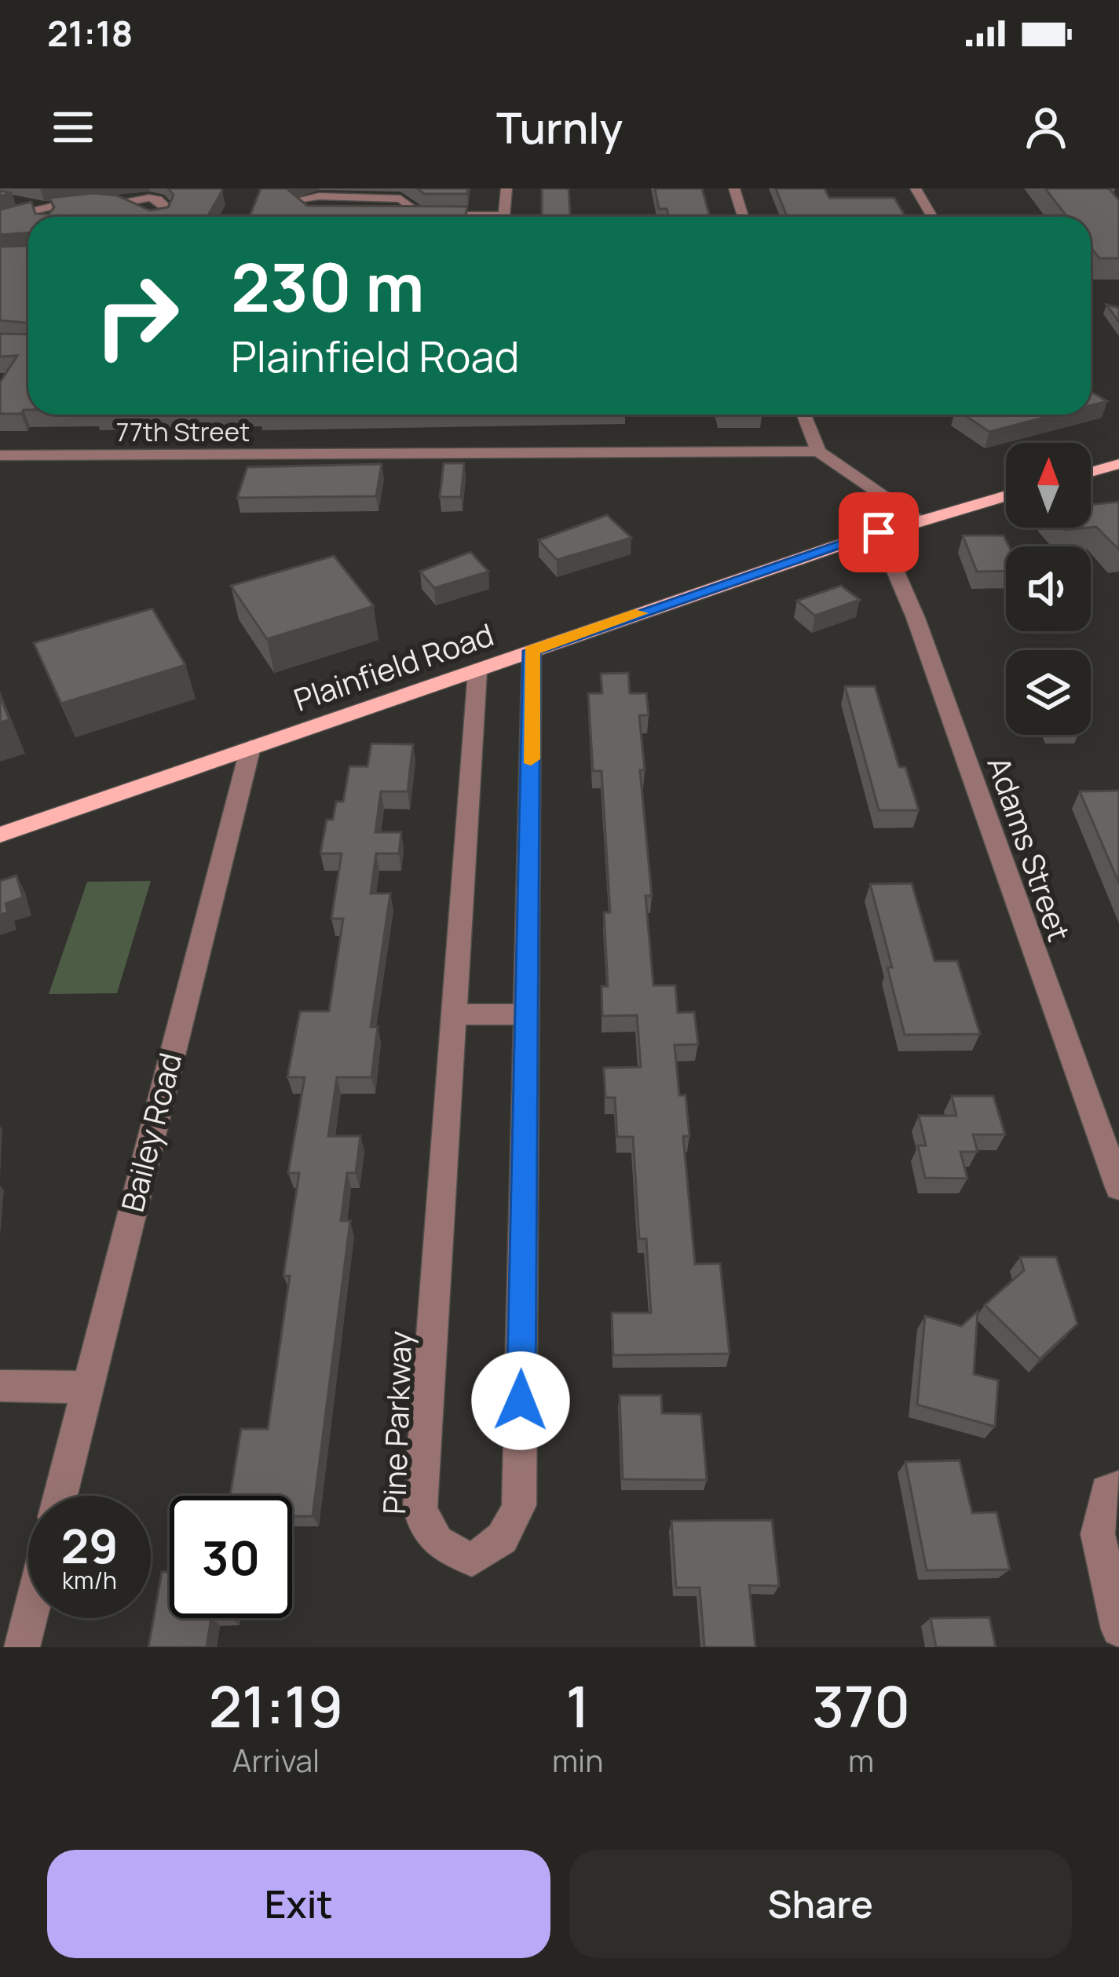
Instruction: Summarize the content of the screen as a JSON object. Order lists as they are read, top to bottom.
{
  "streets": {
    "main road": ["Plainfield Road"],
    "street": [
      "77th Street",
      "Adams Street",
      "Bailey Road",
      "Pine Parkway"
    ]
  },
  "crossings": [
    ["Plainfield Road", "Adams Street"],
    ["Plainfield Road", "Bailey Road"],
    ["Plainfield Road", "Pine Parkway"]
  ],
  "north": "top",
  "page": {
    "status": "21:18",
    "header": "Turnly",
    "turn": ["230 m", "Plainfield Road"],
    "speed": "29 km/h",
    "limit": "30",
    "eta": [
      "21:19",
      "Arrival",
      "1",
      "min",
      "370",
      "m"
    ],
    "buttons": ["Exit", "Share"]
  }
}
